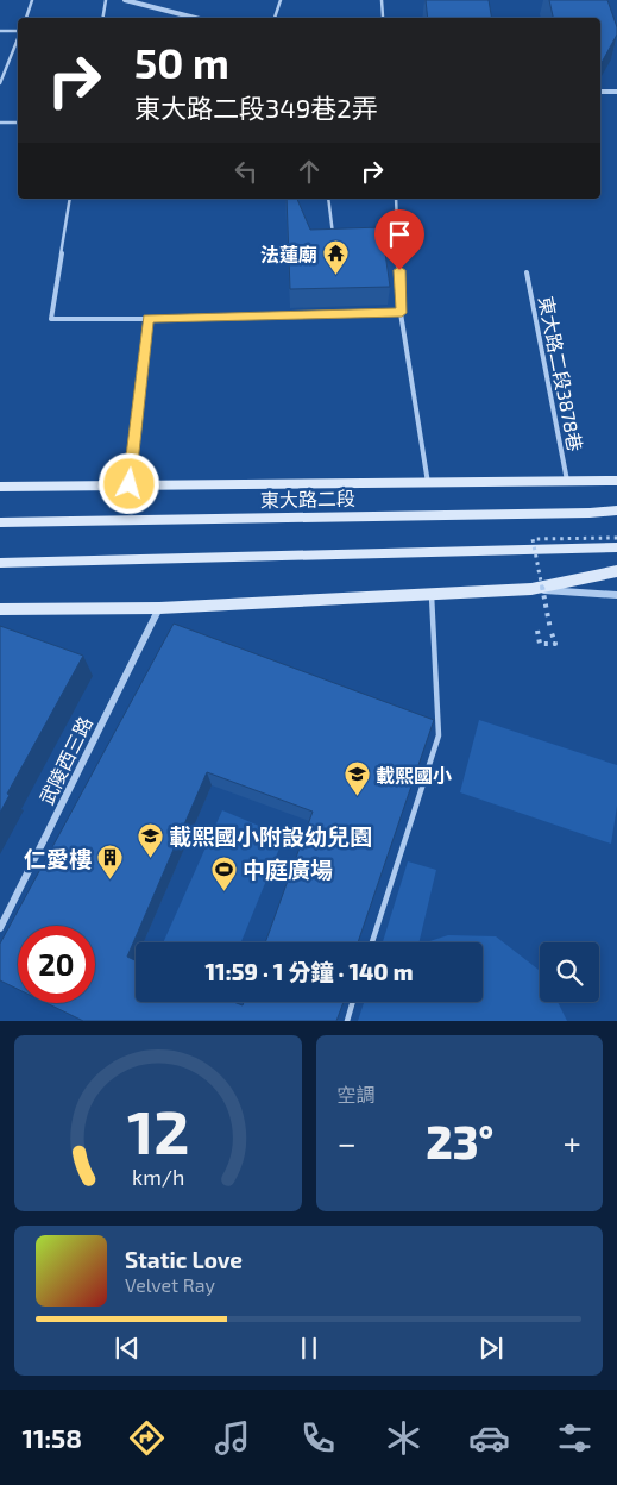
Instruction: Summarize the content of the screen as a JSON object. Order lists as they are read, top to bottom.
{
  "streets": {
    "street": ["東大路二段", "武陵西三路"],
    "lane": ["東大路二段3878巷"]
  },
  "crossings": [
    ["東大路二段3878巷", "東大路二段"]
  ],
  "places": {
    "temple": ["法蓮廟"],
    "school or university": ["載熙國小", "載熙國小附設幼兒園"],
    "building": ["仁愛樓"],
    "sports": ["中庭廣場"]
  },
  "page": {
    "turn": ["50 m", "東大路二段349巷2弄"],
    "limit": "20",
    "trip": "11:59 · 1 分鐘 · 140 m",
    "tile": "空調",
    "heat": ["−", "23°", "+"],
    "song": ["Static Love", "Velvet Ray"],
    "tabs": "11:58",
    "gauge": ["12", "km/h"]
  }
}
